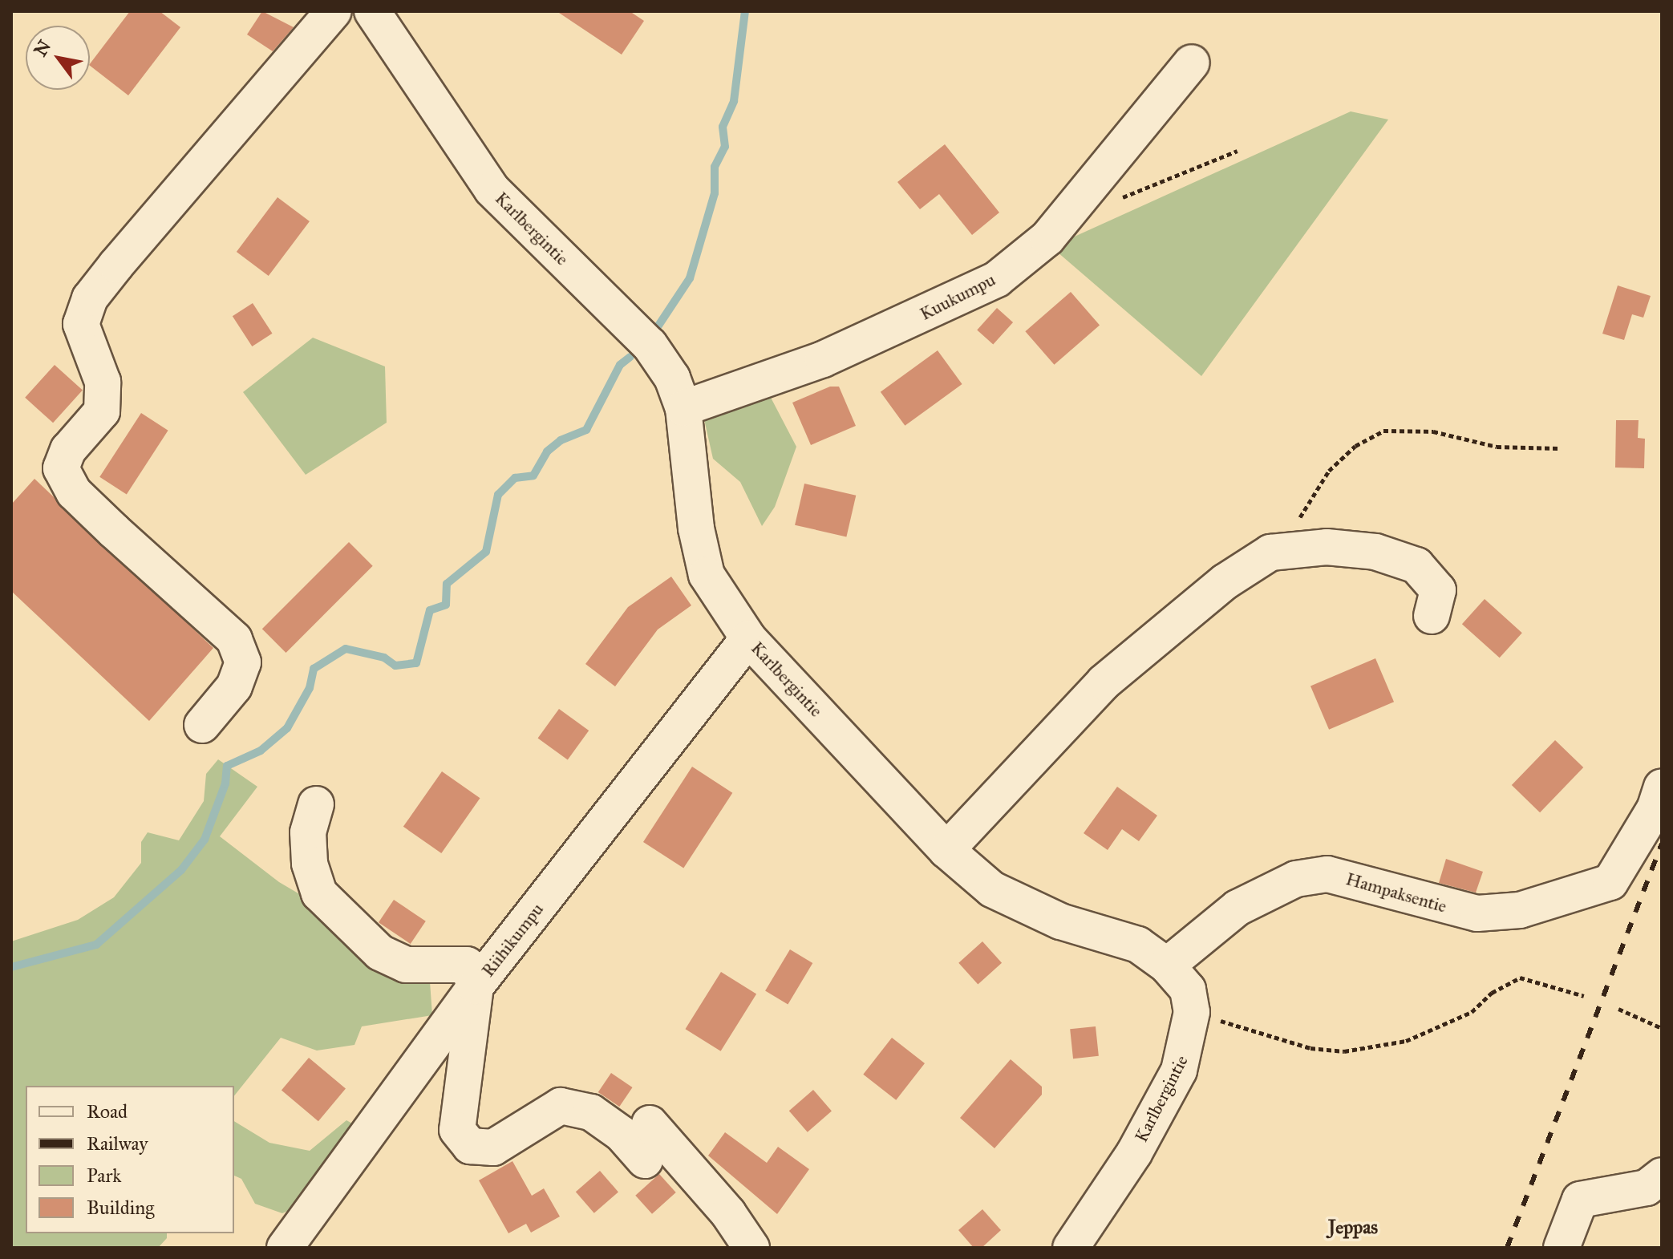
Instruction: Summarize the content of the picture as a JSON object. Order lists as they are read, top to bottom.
{
  "streets": {
    "street": [
      "Karlbergintie",
      "Kuukumpu",
      "Hampaksentie",
      "Riihikumpu"
    ]
  },
  "crossings": [
    ["Karlbergintie", "Kuukumpu"],
    ["Karlbergintie", "Hampaksentie"],
    ["Karlbergintie", "Riihikumpu"]
  ],
  "districts": ["Jeppas"],
  "legend": [
    "Road",
    "Railway",
    "Park",
    "Building"
  ],
  "north": "top left"
}
